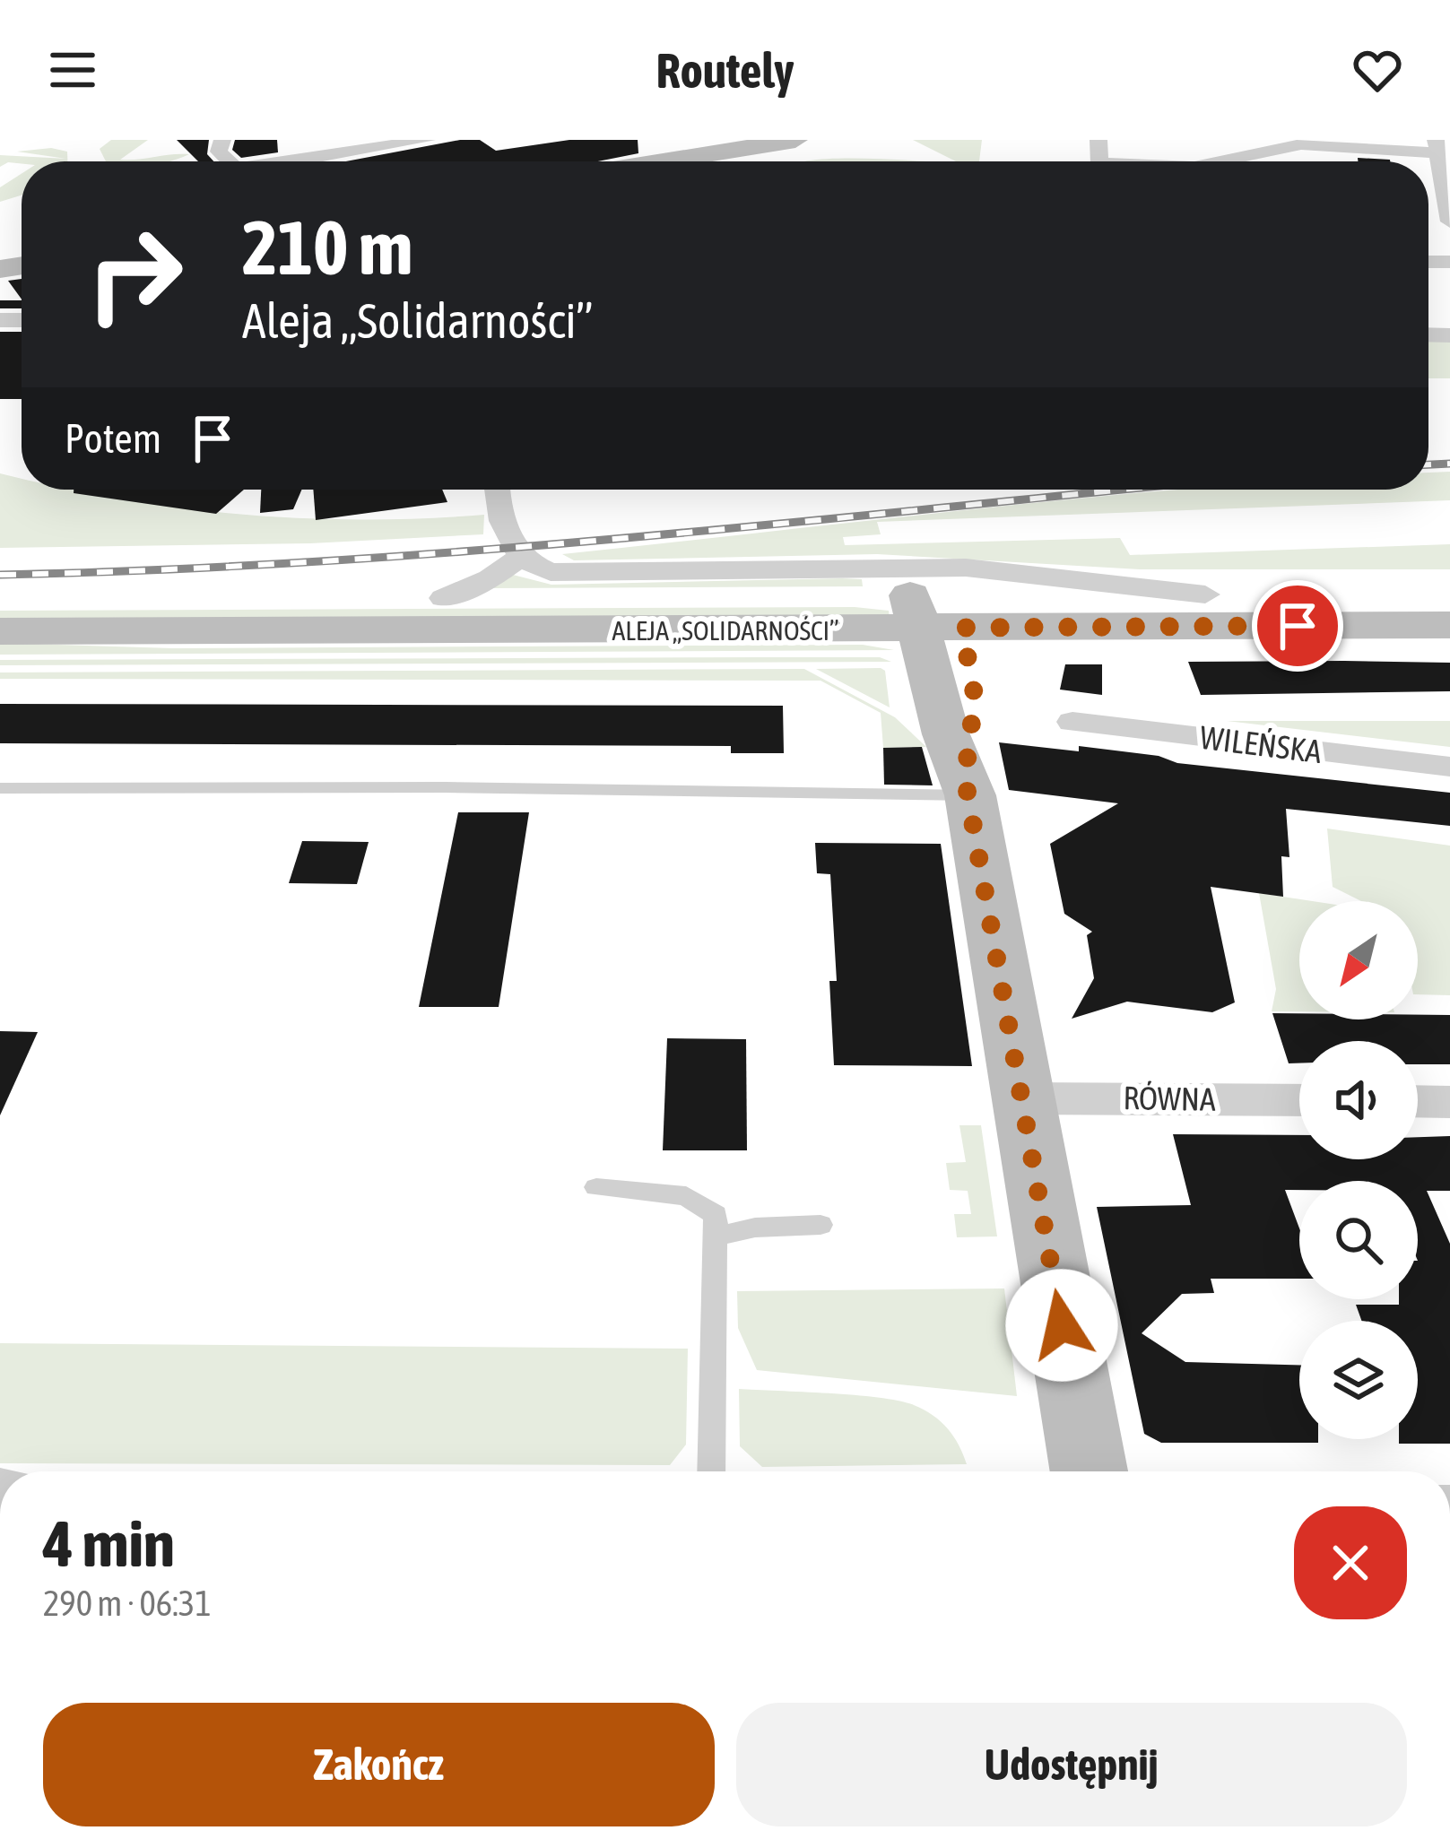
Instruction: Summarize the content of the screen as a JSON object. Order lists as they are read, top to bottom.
{
  "streets": {
    "main road": ["ALEJA „SOLIDARNOŚCI”"],
    "street": ["WILEŃSKA", "RÓWNA"]
  },
  "north": "bottom left",
  "page": {
    "header": "Routely",
    "turn": ["210 m", "Aleja „Solidarności”"],
    "then": "Potem",
    "heading": ["4 min", "290 m · 06:31"],
    "buttons": ["Zakończ", "Udostępnij"]
  }
}
